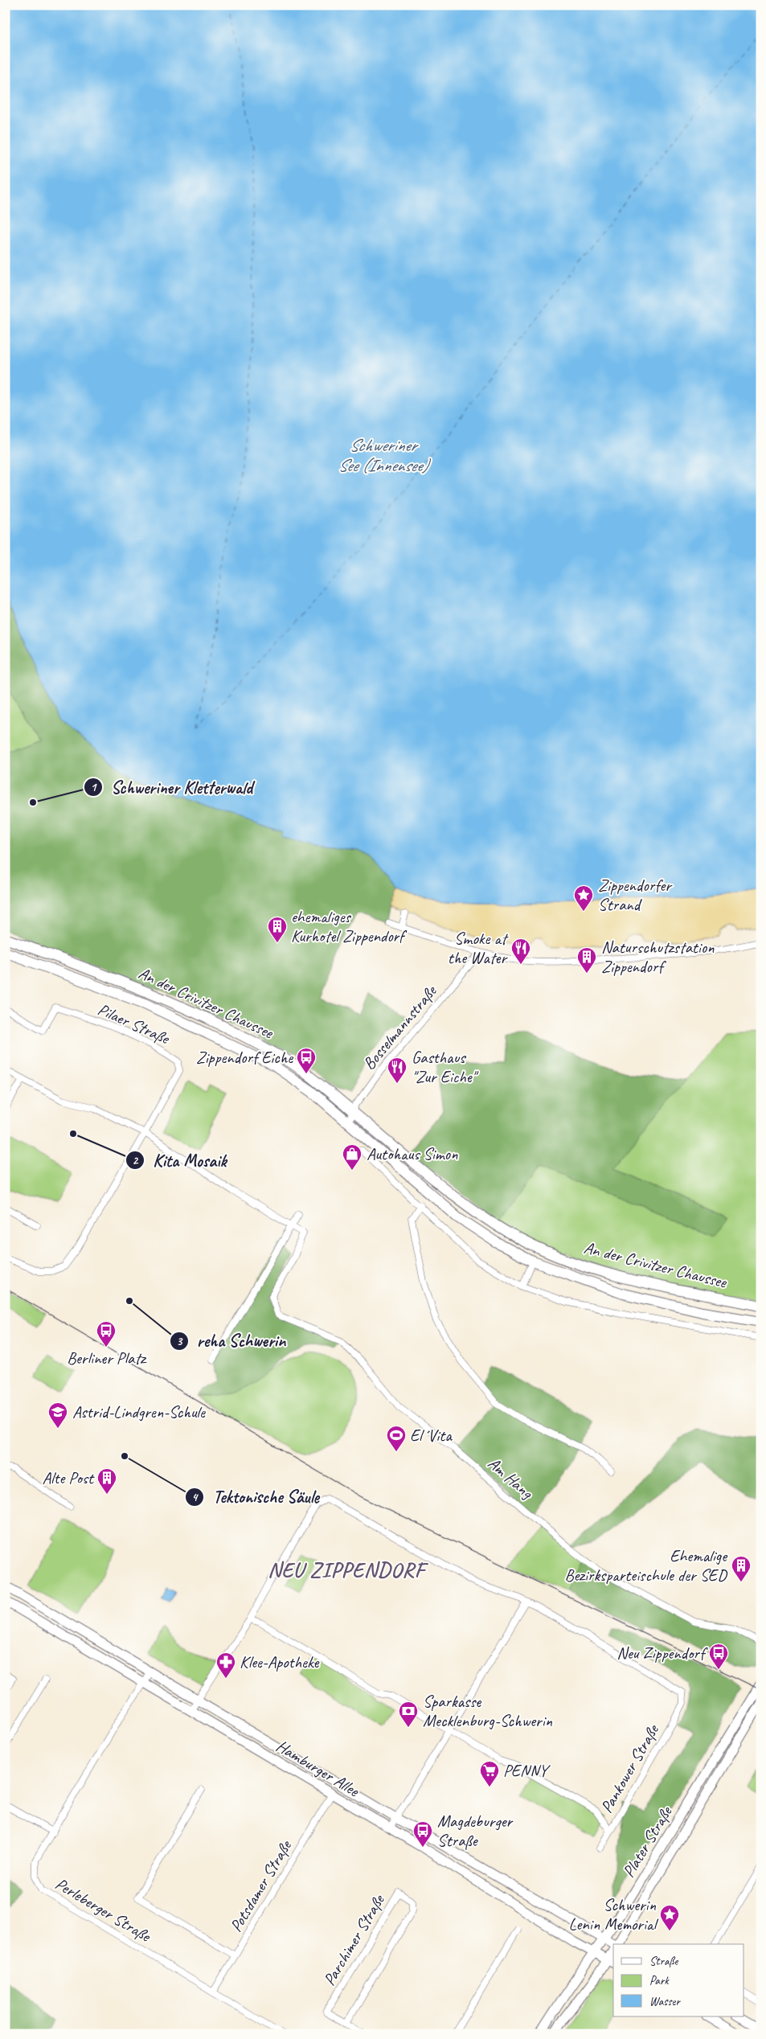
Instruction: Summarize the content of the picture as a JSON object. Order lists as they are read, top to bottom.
{
  "streets": {
    "main road": ["An der Crivitzer Chaussee"],
    "street": [
      "Pilaer Straße",
      "Bosselmannstraße",
      "Am Hang",
      "Hamburger Allee",
      "Pankower Straße",
      "Plater Straße",
      "Potsdamer Straße",
      "Perleberger Straße",
      "Parchimer Straße"
    ]
  },
  "crossings": [
    ["An der Crivitzer Chaussee", "Bosselmannstraße"],
    ["Hamburger Allee", "Plater Straße"],
    ["Hamburger Allee", "Potsdamer Straße"],
    ["Hamburger Allee", "Perleberger Straße"],
    ["Potsdamer Straße", "Perleberger Straße"]
  ],
  "districts": ["NEU ZIPPENDORF"],
  "water": ["Schweriner See (Innensee)"],
  "places": {
    "other": [
      "Schweriner Kletterwald",
      "Kita Mosaik",
      "reha Schwerin",
      "Tektonische Säule"
    ],
    "place": ["Zippendorfer Strand", "Schwerin Lenin Memorial"],
    "building": [
      "ehemaliges Kurhotel Zippendorf",
      "Naturschutzstation Zippendorf",
      "Alte Post",
      "Ehemalige Bezirksparteischule der SED"
    ],
    "restaurant": ["Smoke at the Water", "Gasthaus \"Zur Eiche\""],
    "bus stop": [
      "Zippendorf Eiche",
      "Berliner Platz",
      "Neu Zippendorf",
      "Magdeburger Straße"
    ],
    "shop": ["Autohaus Simon"],
    "school or university": ["Astrid-Lindgren-Schule"],
    "sports": ["El´Vita"],
    "pharmacy": ["Klee-Apotheke"],
    "bank": ["Sparkasse Mecklenburg-Schwerin"],
    "supermarket": ["PENNY"]
  },
  "legend": ["Straße", "Park", "Wasser"]
}
